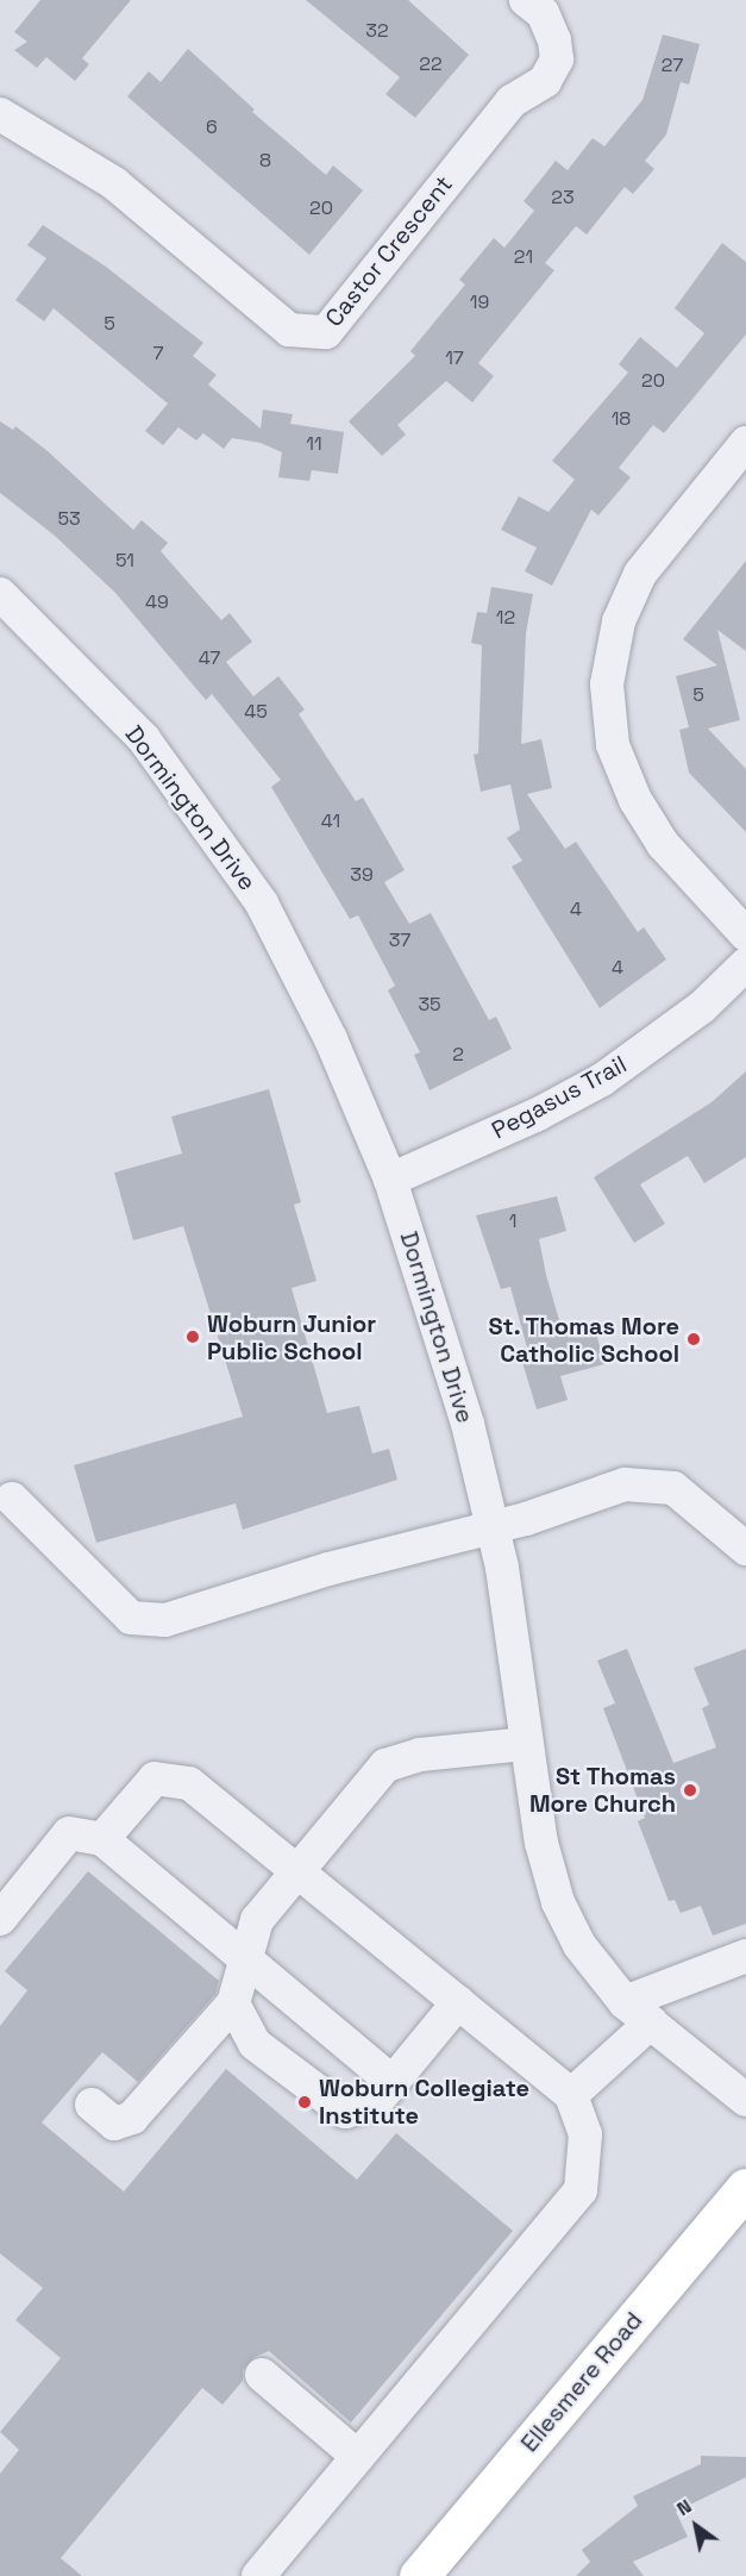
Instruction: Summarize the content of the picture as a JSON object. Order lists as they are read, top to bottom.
{
  "streets": {
    "main road": ["Ellesmere Road"],
    "street": ["Castor Crescent", "Dormington Drive", "Pegasus Trail"]
  },
  "crossings": [
    ["Dormington Drive", "Pegasus Trail"]
  ],
  "places": [
    "Woburn Junior Public School",
    "St. Thomas More Catholic School",
    "St Thomas More Church",
    "Woburn Collegiate Institute"
  ],
  "house_numbers": [
    "32",
    "22",
    "27",
    "6",
    "8",
    "23",
    "20",
    "21",
    "19",
    "5",
    "7",
    "17",
    "20",
    "18",
    "11",
    "53",
    "51",
    "49",
    "12",
    "47",
    "5",
    "45",
    "41",
    "39",
    "4",
    "37",
    "4",
    "35",
    "2",
    "1"
  ],
  "north": "top left"
}
